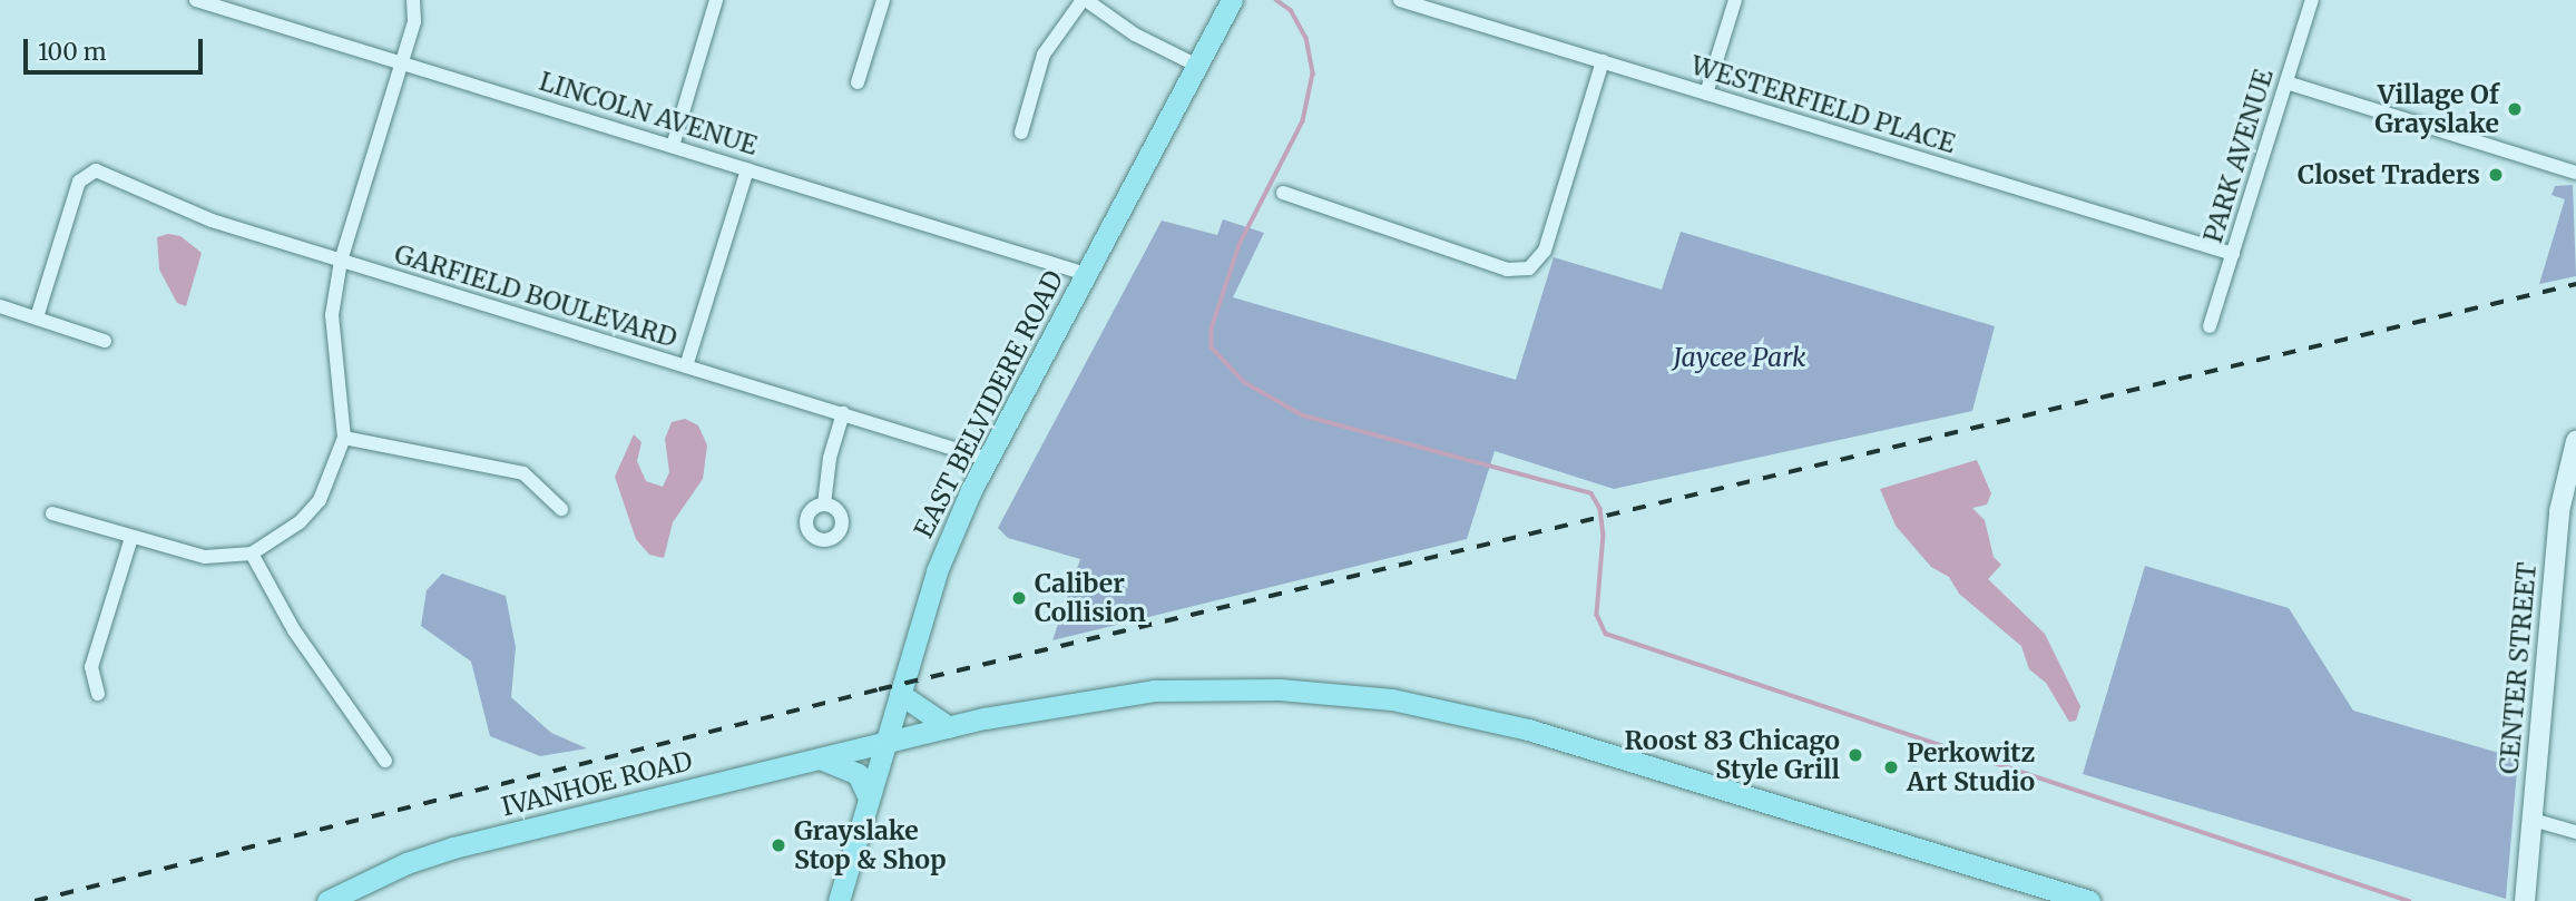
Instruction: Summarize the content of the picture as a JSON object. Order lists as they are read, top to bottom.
{
  "streets": {
    "main road": ["EAST BELVIDERE ROAD", "IVANHOE ROAD"],
    "street": [
      "WESTERFIELD PLACE",
      "LINCOLN AVENUE",
      "PARK AVENUE",
      "GARFIELD BOULEVARD",
      "CENTER STREET"
    ]
  },
  "crossings": [
    ["WESTERFIELD PLACE", "PARK AVENUE"],
    ["LINCOLN AVENUE", "EAST BELVIDERE ROAD"],
    ["GARFIELD BOULEVARD", "EAST BELVIDERE ROAD"],
    ["EAST BELVIDERE ROAD", "IVANHOE ROAD"]
  ],
  "parks": ["Jaycee Park"],
  "places": [
    "Village Of Grayslake",
    "Closet Traders",
    "Caliber Collision",
    "Roost 83 Chicago Style Grill",
    "Perkowitz Art Studio",
    "Grayslake Stop & Shop"
  ],
  "scale_bar": "100 m"
}
